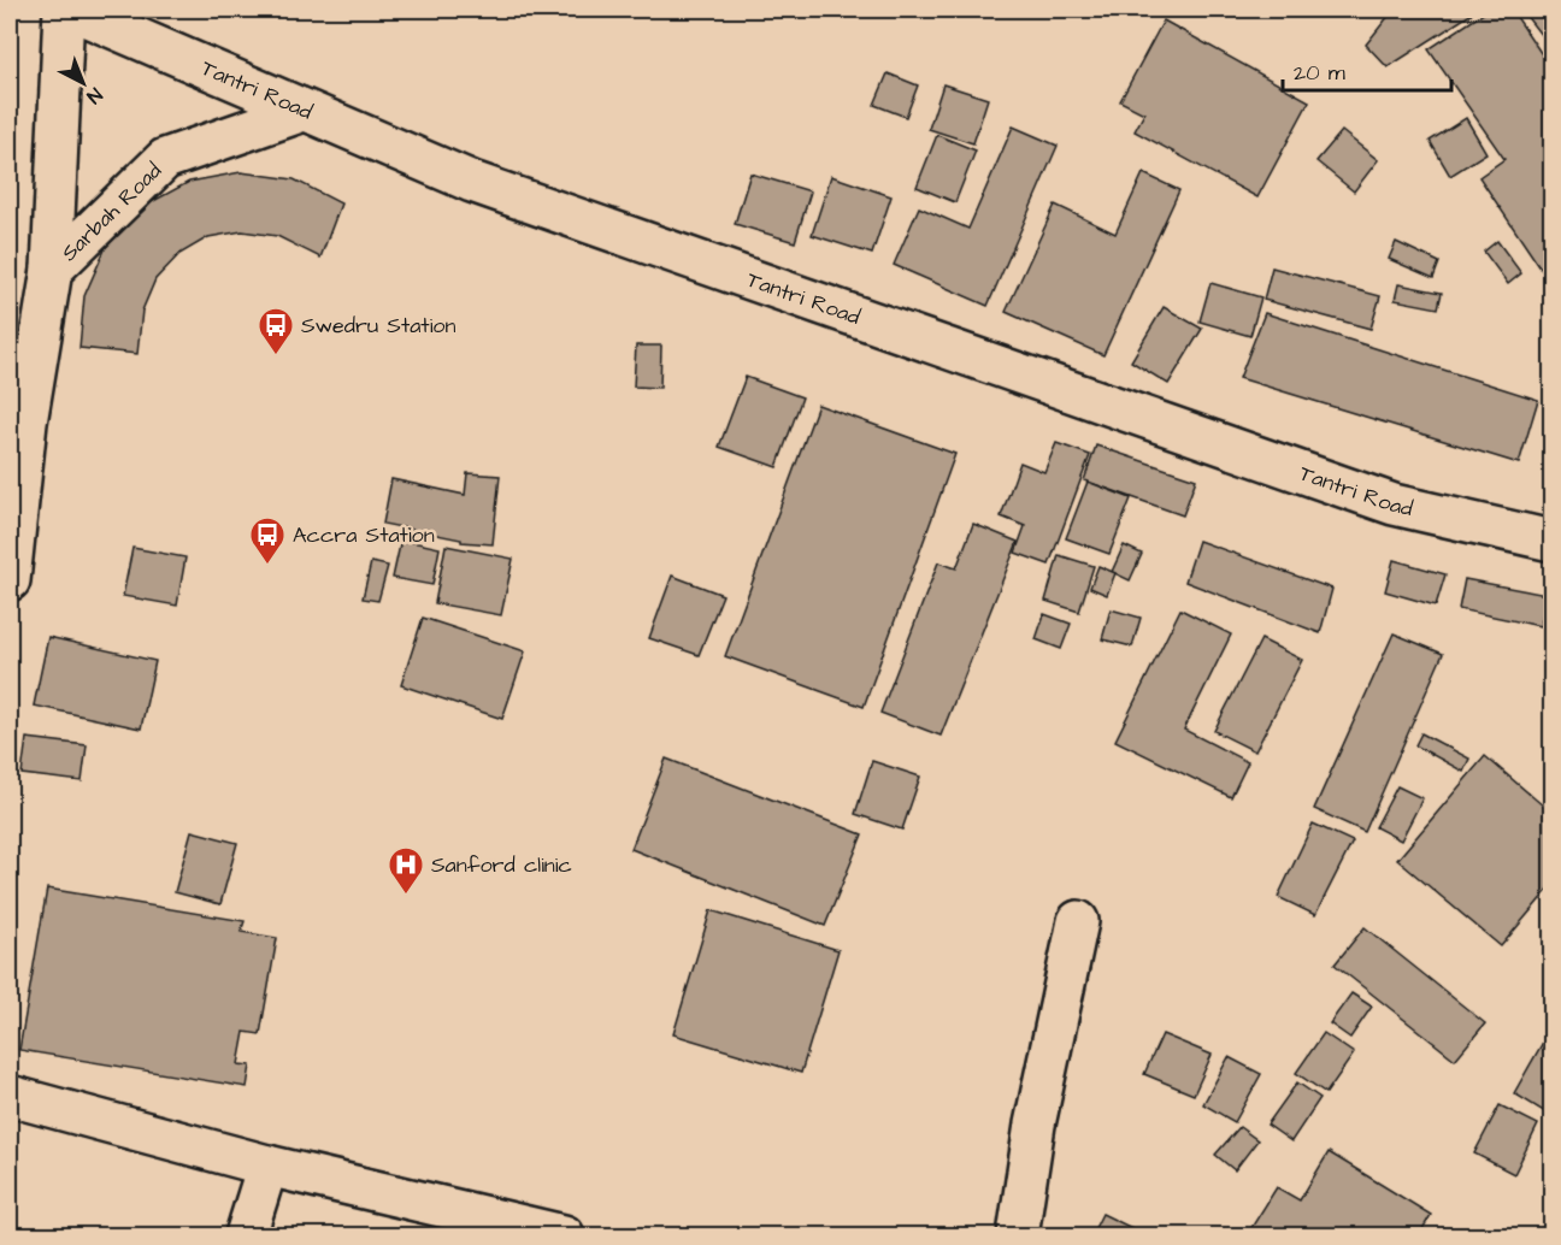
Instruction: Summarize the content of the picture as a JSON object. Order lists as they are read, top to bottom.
{
  "streets": {
    "street": ["Tantri Road", "Sarbah Road"]
  },
  "crossings": [
    ["Tantri Road", "Sarbah Road"]
  ],
  "places": {
    "bus stop": ["Swedru Station", "Accra Station"],
    "hospital": ["Sanford clinic"]
  },
  "scale_bar": "20 m",
  "north": "bottom right"
}
